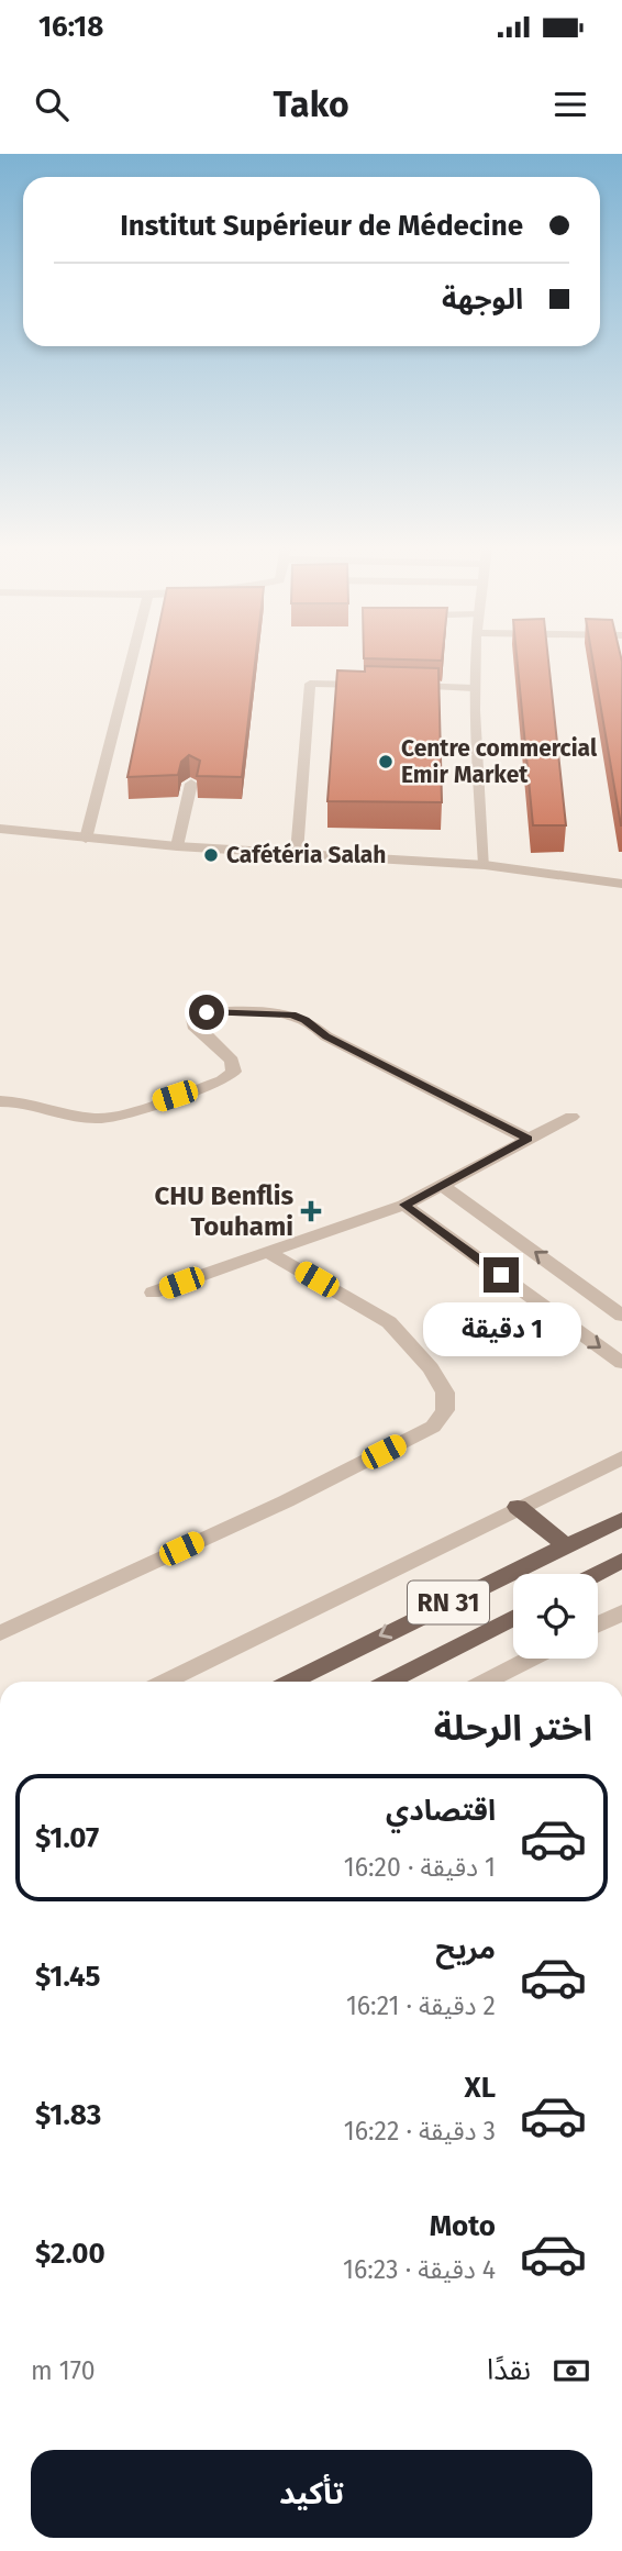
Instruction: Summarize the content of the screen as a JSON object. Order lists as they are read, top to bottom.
{
  "streets": {
    "main road": ["RN 31"]
  },
  "places": {
    "other": ["Centre commercial Emir Market", "Cafétéria Salah"],
    "health": ["CHU Benflis Touhami"]
  },
  "page": {
    "status": "16:18",
    "header": "Tako",
    "banner": ["Institut Supérieur de Médecine", "الوجهة"],
    "bubble": "1 دقيقة",
    "heading": "اختر الرحلة",
    "list": [
      {
        "name": "اقتصادي",
        "note": "1 دقيقة · 16:20",
        "value": "$1.07"
      },
      {
        "name": "مريح",
        "note": "2 دقيقة · 16:21",
        "value": "$1.45"
      },
      {
        "name": "XL",
        "note": "3 دقيقة · 16:22",
        "value": "$1.83"
      },
      {
        "name": "Moto",
        "note": "4 دقيقة · 16:23",
        "value": "$2.00"
      }
    ],
    "pay": ["نقدًا", "170 m"],
    "buttons": "تأكيد"
  }
}
